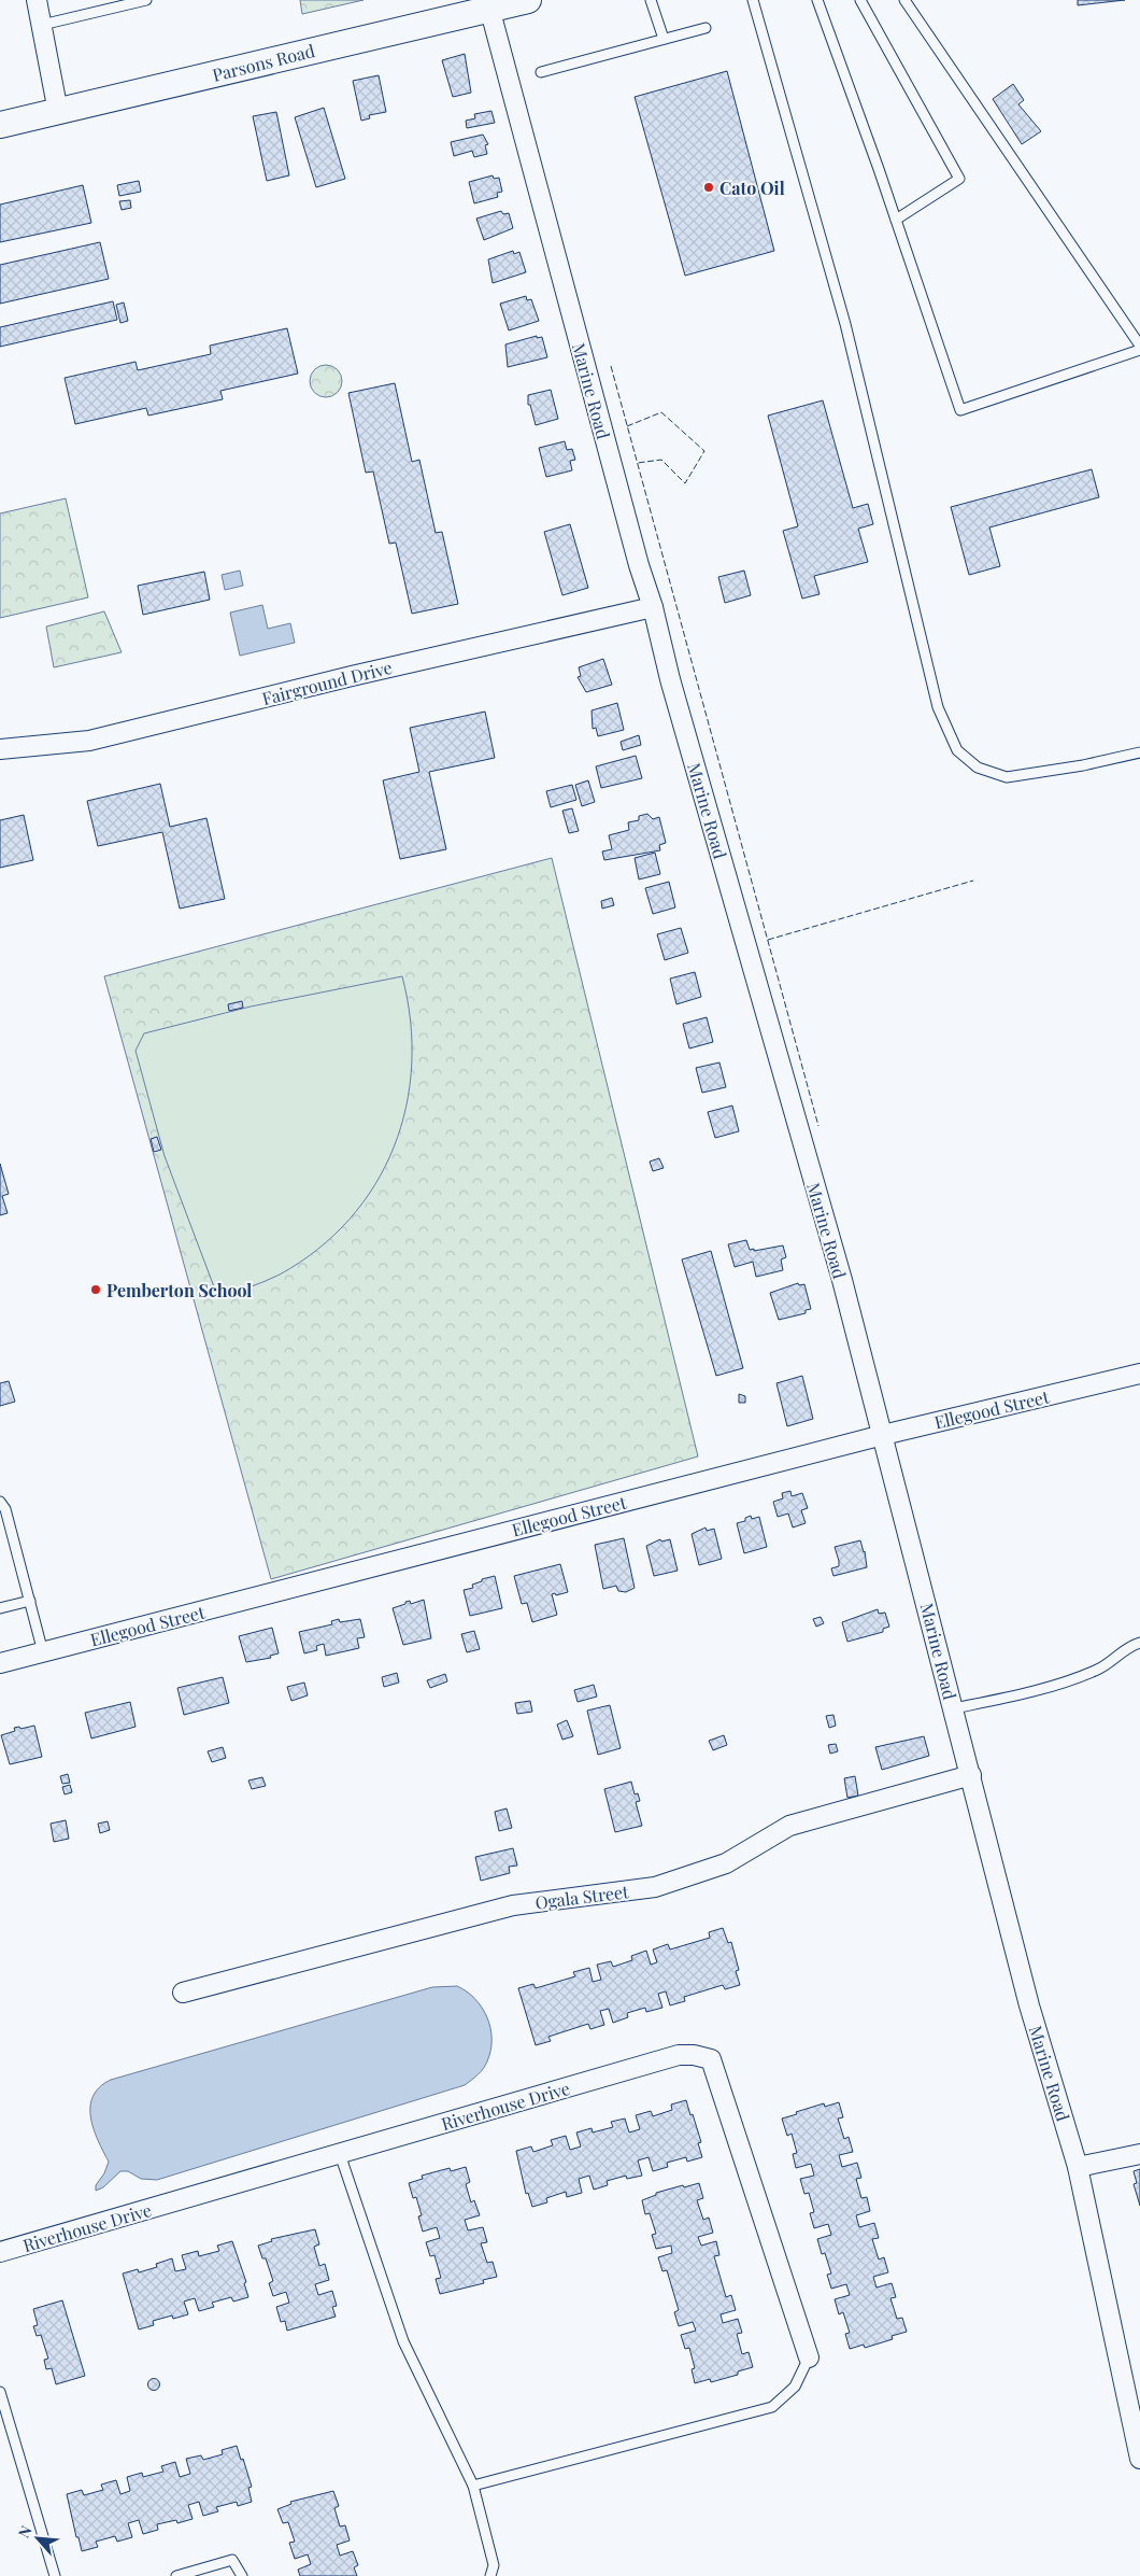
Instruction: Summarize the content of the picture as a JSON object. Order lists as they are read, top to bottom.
{
  "streets": {
    "street": [
      "Parsons Road",
      "Marine Road",
      "Fairground Drive",
      "Ellegood Street",
      "Ogala Street",
      "Riverhouse Drive"
    ]
  },
  "crossings": [
    ["Parsons Road", "Marine Road"],
    ["Marine Road", "Fairground Drive"],
    ["Marine Road", "Ellegood Street"],
    ["Marine Road", "Ogala Street"]
  ],
  "places": ["Cato Oil", "Pemberton School"],
  "north": "top left"
}
